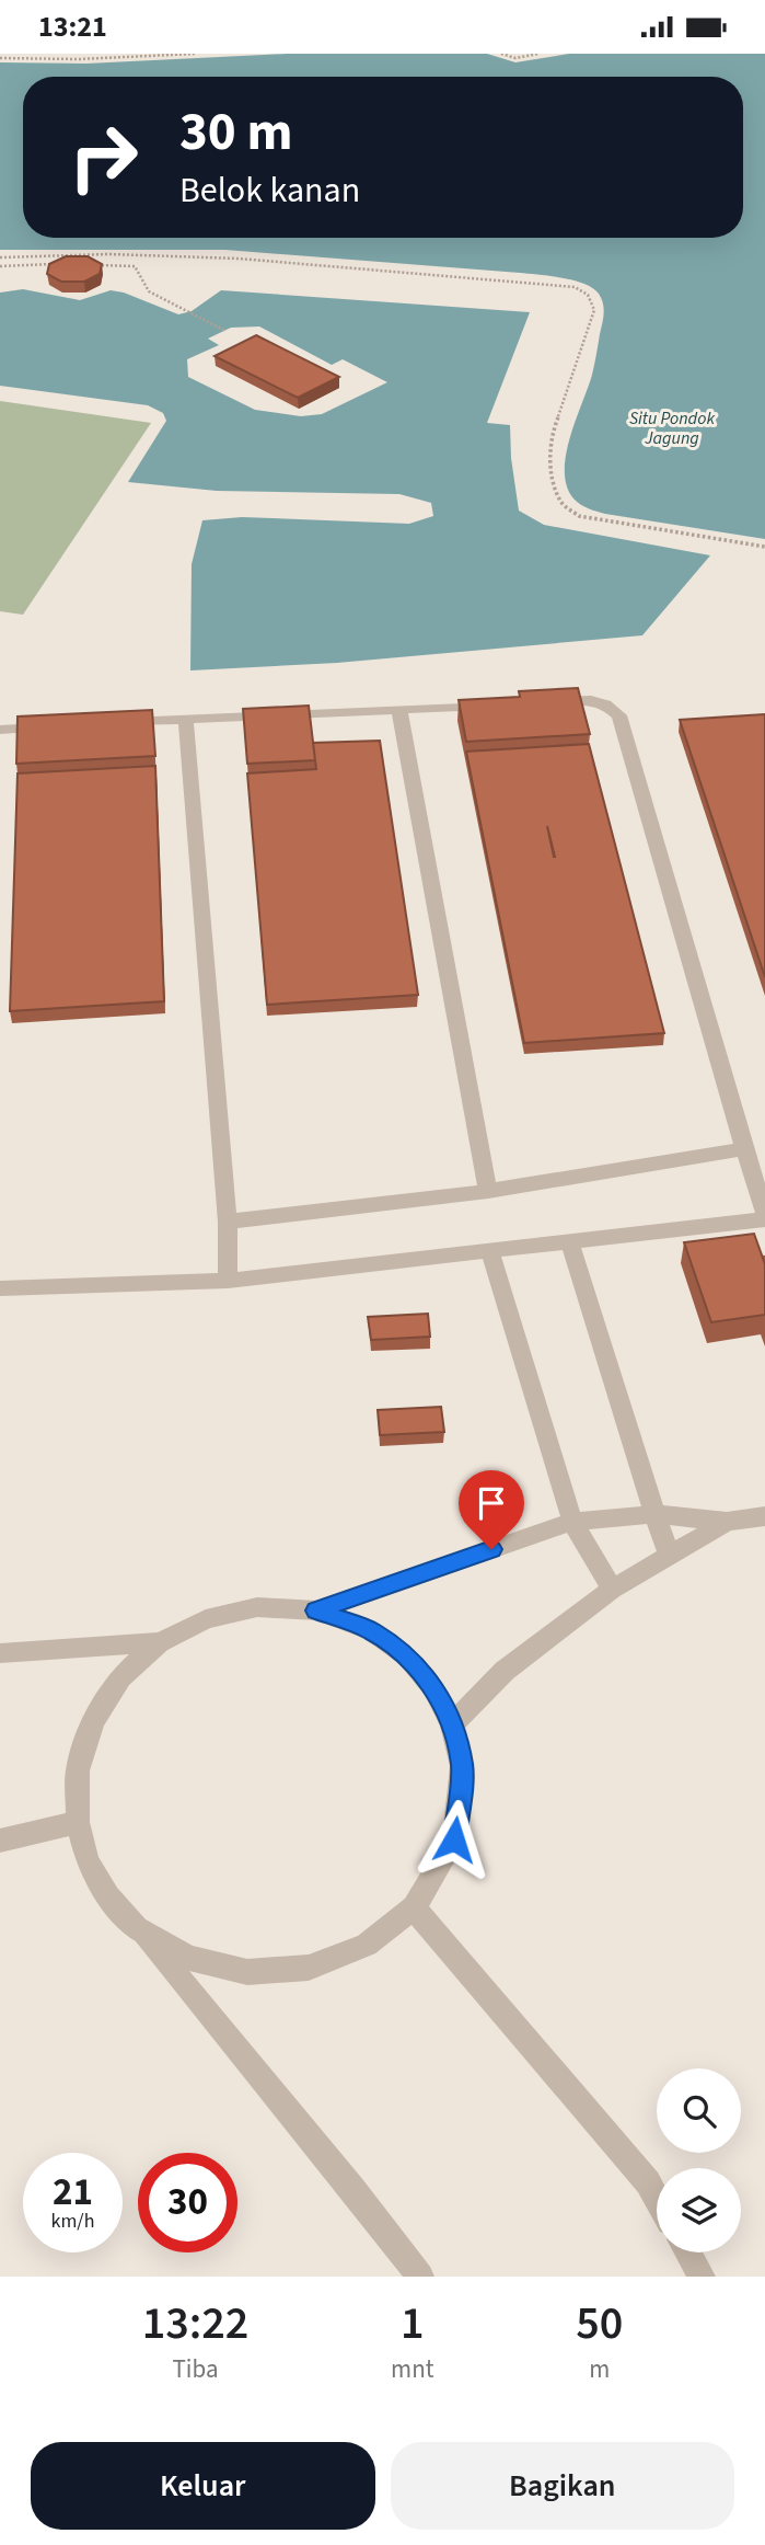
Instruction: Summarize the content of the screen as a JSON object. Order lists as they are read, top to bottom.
{
  "water": ["Situ Pondok Jagung"],
  "page": {
    "status": "13:21",
    "turn": ["30 m", "Belok kanan"],
    "speed": "21 km/h",
    "limit": "30",
    "eta": [
      "13:22",
      "Tiba",
      "1",
      "mnt",
      "50",
      "m"
    ],
    "buttons": ["Keluar", "Bagikan"]
  }
}
